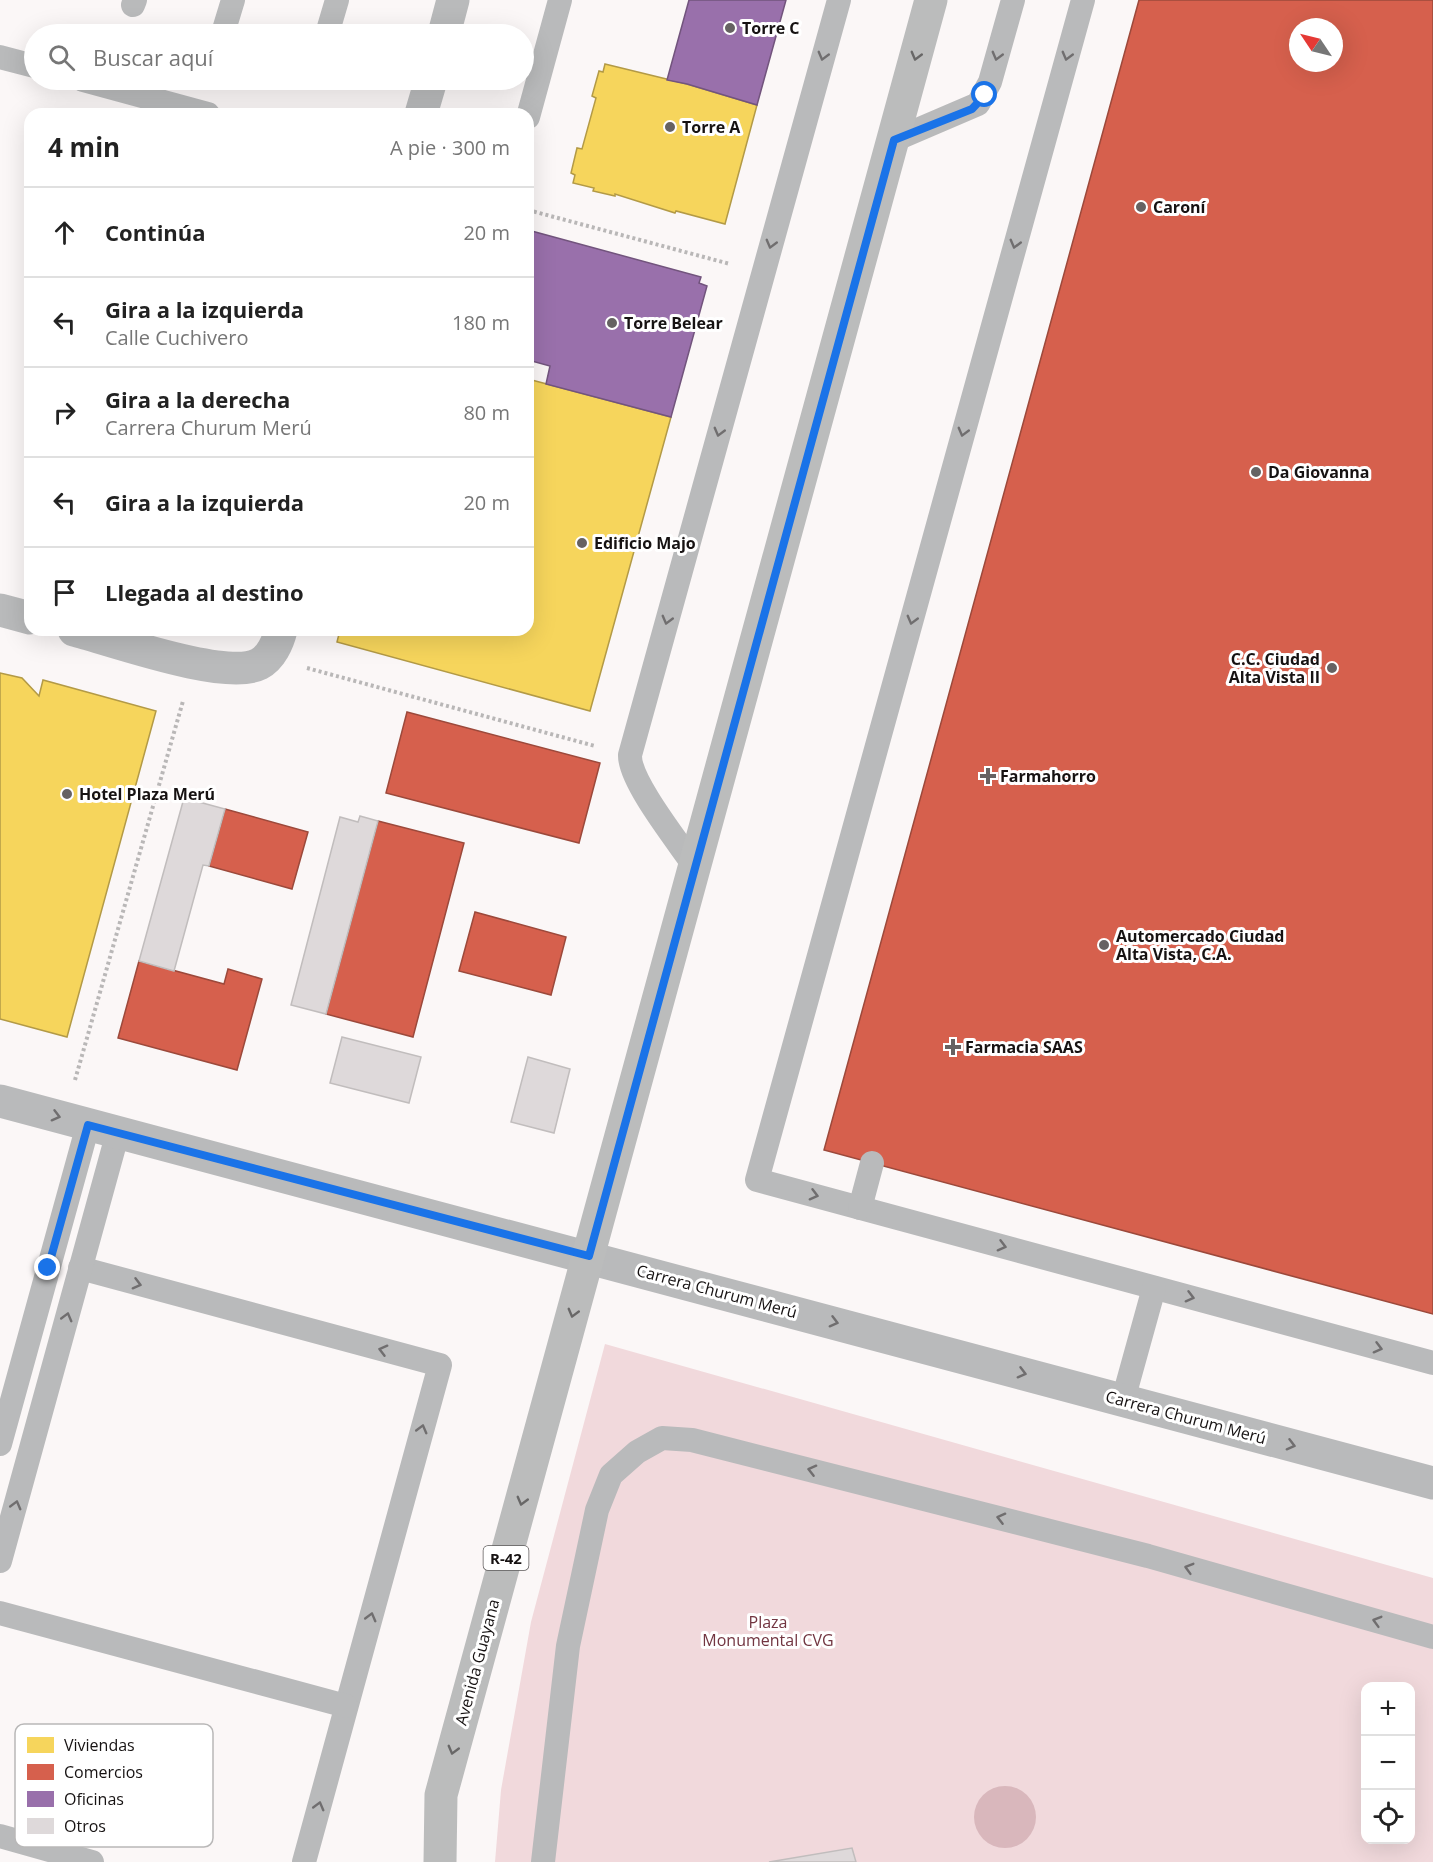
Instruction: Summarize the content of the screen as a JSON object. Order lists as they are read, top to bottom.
{
  "streets": {
    "main road": ["R-42", "Avenida Guayana"],
    "street": ["Carrera Churum Merú"]
  },
  "crossings": [
    ["Carrera Churum Merú", "R-42"],
    ["Carrera Churum Merú", "Avenida Guayana"],
    ["R-42", "Avenida Guayana"]
  ],
  "one_way": ["Carrera Churum Merú", "Avenida Guayana"],
  "parks": ["Plaza Monumental CVG"],
  "places": {
    "other": [
      "Torre C",
      "Torre A",
      "Caroní",
      "Torre Belear",
      "Da Giovanna",
      "Edificio Majo",
      "C.C. Ciudad Alta Vista II",
      "Hotel Plaza Merú",
      "Automercado Ciudad Alta Vista, C.A."
    ],
    "health": ["Farmahorro", "Farmacia SAAS"]
  },
  "legend": [
    "Viviendas",
    "Comercios",
    "Oficinas",
    "Otros"
  ],
  "north": "top left",
  "page": {
    "search": "Buscar aquí",
    "heading": ["4 min", "A pie · 300 m"],
    "list": [
      ["Continúa", "20 m"],
      ["Gira a la izquierda", "Calle Cuchivero", "180 m"],
      ["Gira a la derecha", "Carrera Churum Merú", "80 m"],
      ["Gira a la izquierda", "20 m"],
      "Llegada al destino"
    ],
    "map_buttons": ["+", "−"]
  }
}
